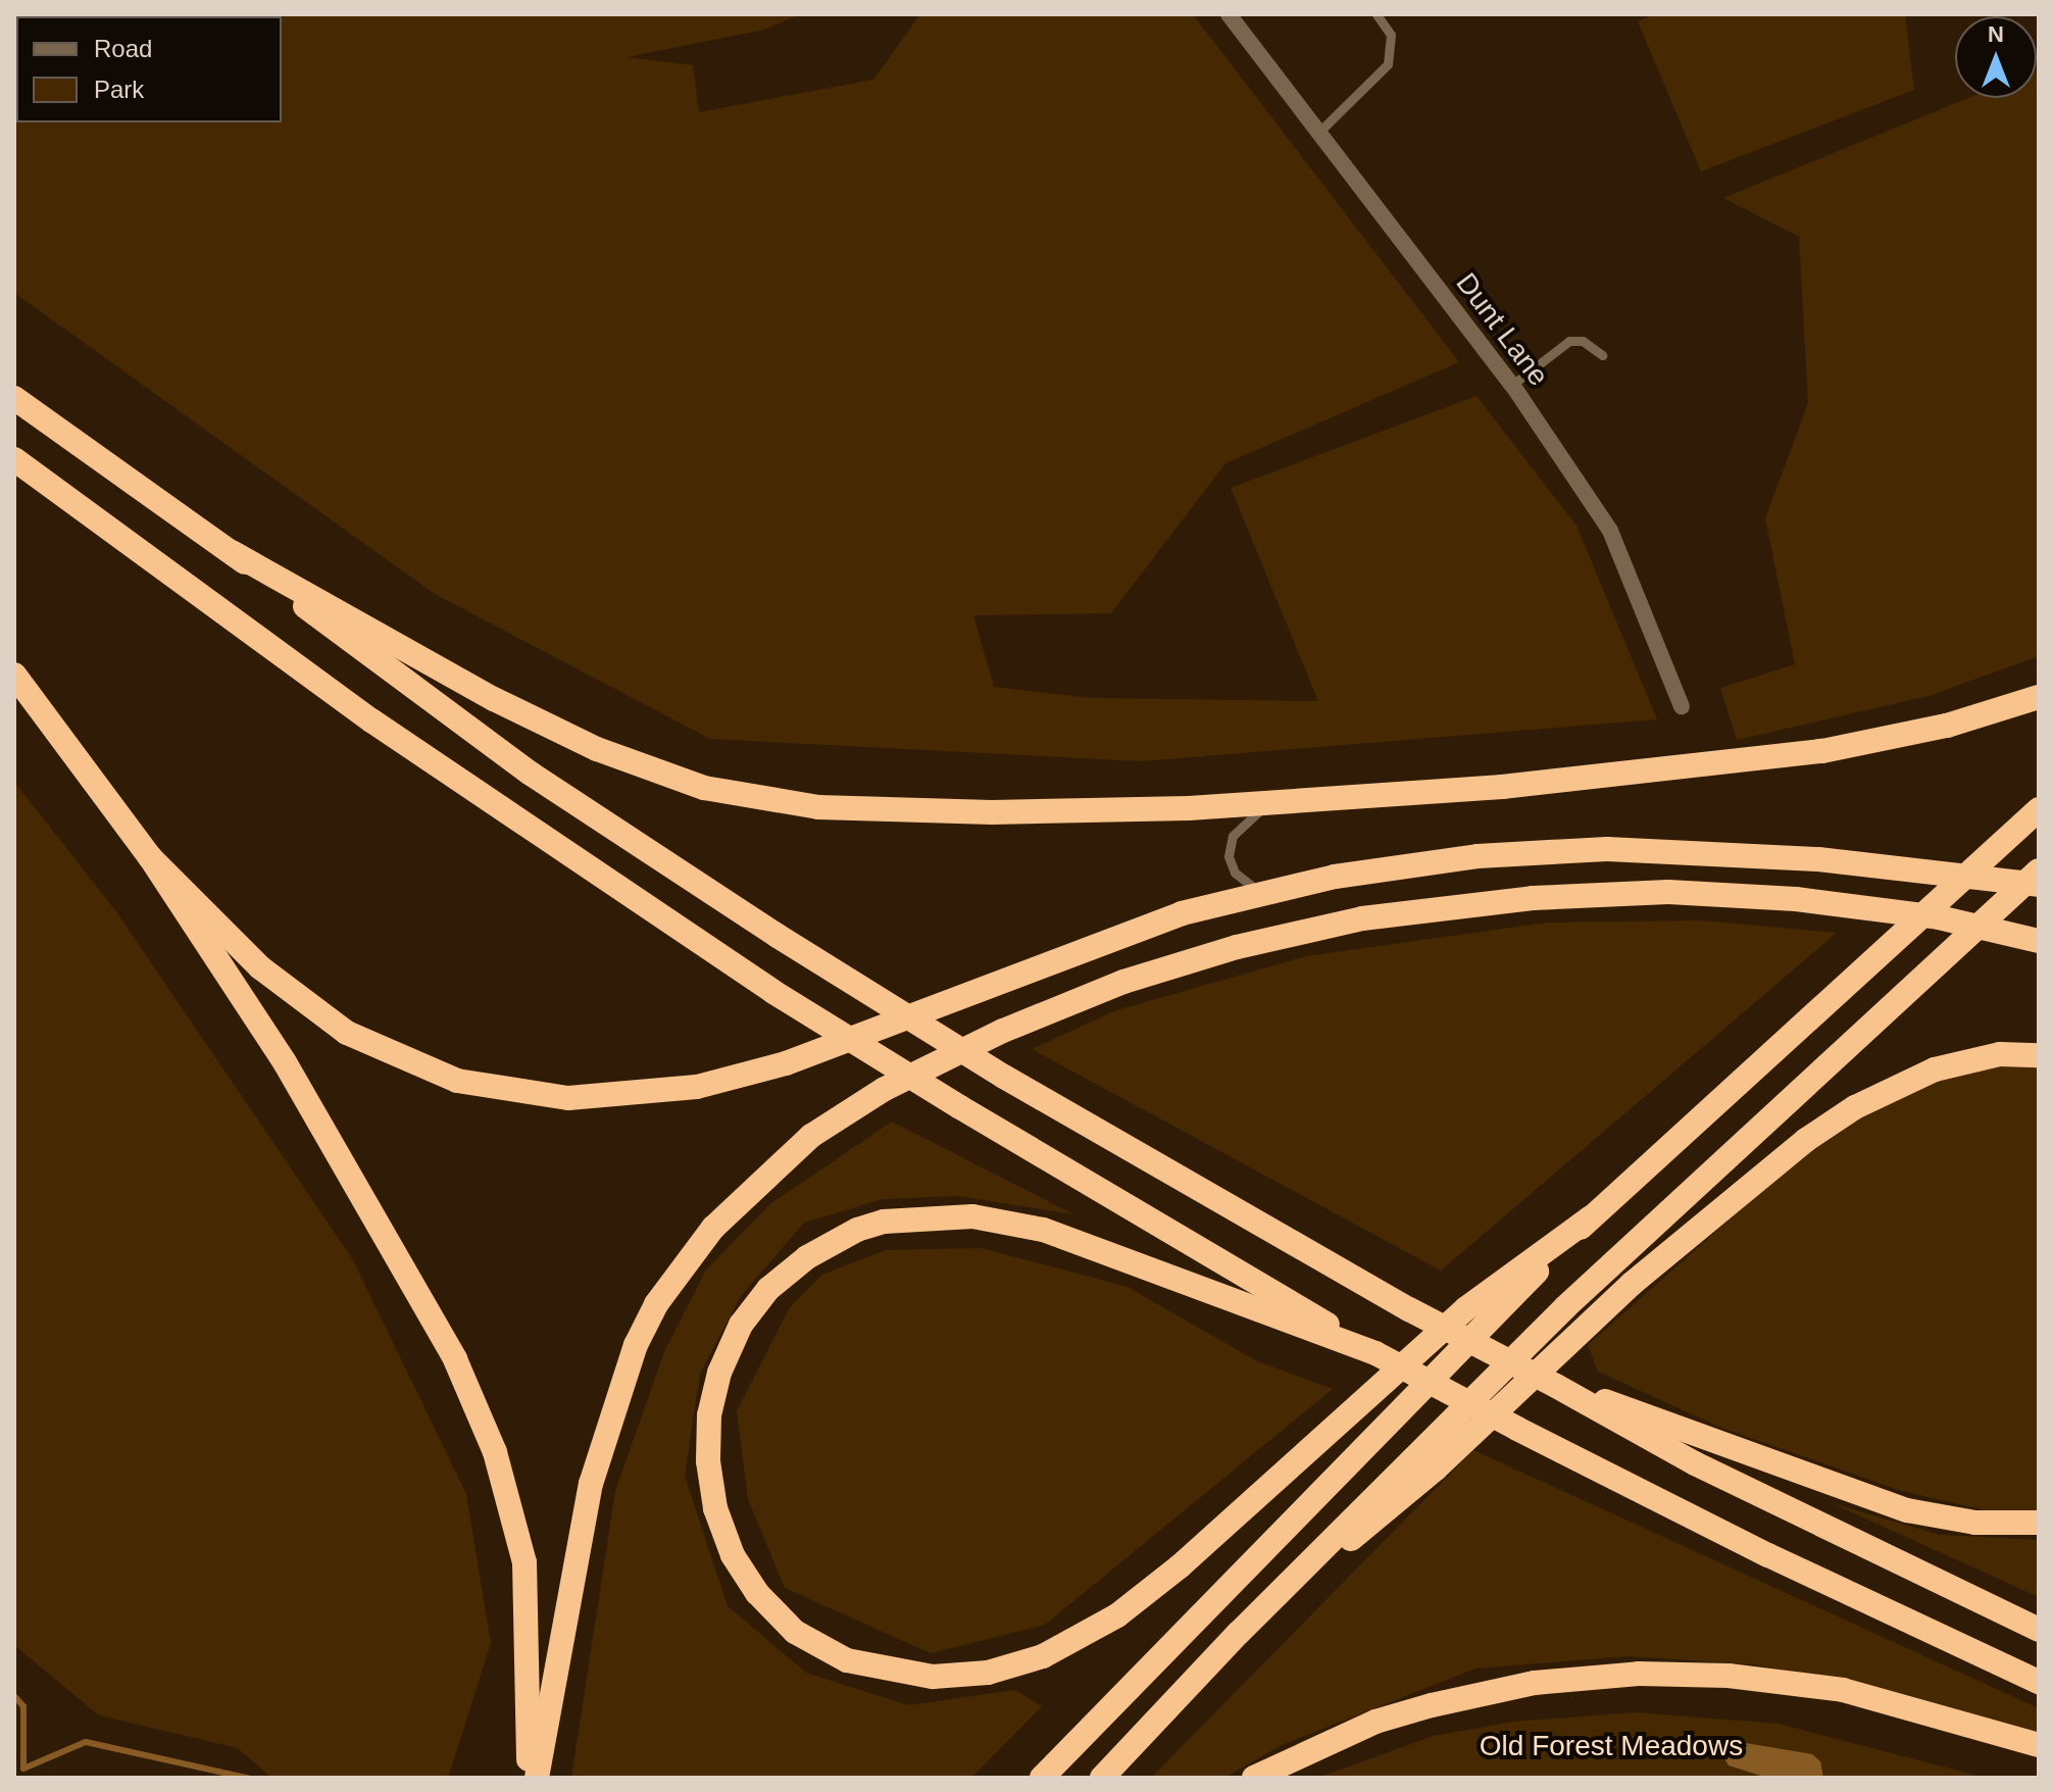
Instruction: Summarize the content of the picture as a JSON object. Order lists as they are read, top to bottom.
{
  "streets": {
    "street": ["Dunt Lane"]
  },
  "parks": ["Old Forest Meadows"],
  "legend": ["Road", "Park"],
  "north": "top"
}
